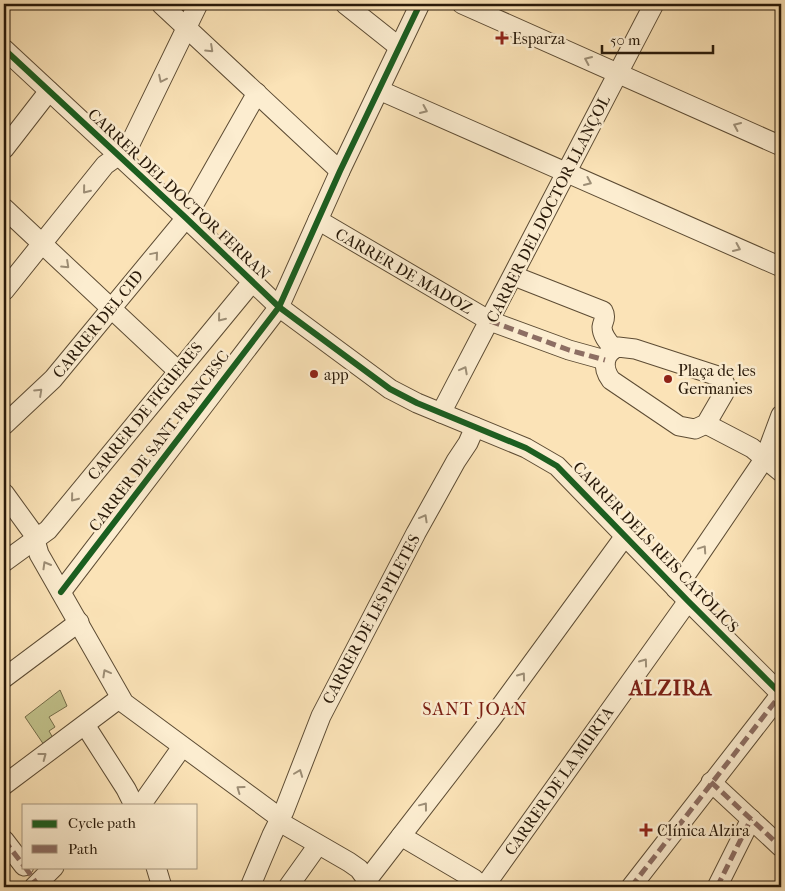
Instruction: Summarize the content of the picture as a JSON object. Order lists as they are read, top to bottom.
{
  "streets": {
    "street": [
      "CARRER DEL DOCTOR FERRAN",
      "CARRER DEL DOCTOR LLANÇOL",
      "CARRER DE MADOZ",
      "CARRER DEL CID",
      "CARRER DE FIGUERES",
      "CARRER DE SANT FRANCESC",
      "CARRER DELS REIS CATÒLICS",
      "CARRER DE LES PILETES",
      "CARRER DE LA MURTA"
    ]
  },
  "crossings": [
    ["CARRER DEL DOCTOR FERRAN", "CARRER DEL DOCTOR LLANÇOL"],
    ["CARRER DEL DOCTOR FERRAN", "CARRER DEL CID"],
    ["CARRER DEL DOCTOR FERRAN", "CARRER DE FIGUERES"],
    ["CARRER DEL DOCTOR FERRAN", "CARRER DE SANT FRANCESC"],
    ["CARRER DEL DOCTOR FERRAN", "CARRER DELS REIS CATÒLICS"],
    ["CARRER DEL DOCTOR FERRAN", "CARRER DE LES PILETES"],
    ["CARRER DEL DOCTOR LLANÇOL", "CARRER DE MADOZ"],
    ["CARRER DE MADOZ", "CARRER DE SANT FRANCESC"],
    ["CARRER DELS REIS CATÒLICS", "CARRER DE LA MURTA"]
  ],
  "one_way": ["CARRER DE FIGUERES"],
  "districts": ["ALZIRA", "SANT JOAN"],
  "places": {
    "health": ["Esparza", "Clínica Alzira"],
    "other": ["app", "Plaça de les Germanies"]
  },
  "legend": ["Cycle path", "Path"],
  "scale_bar": "50 m"
}
